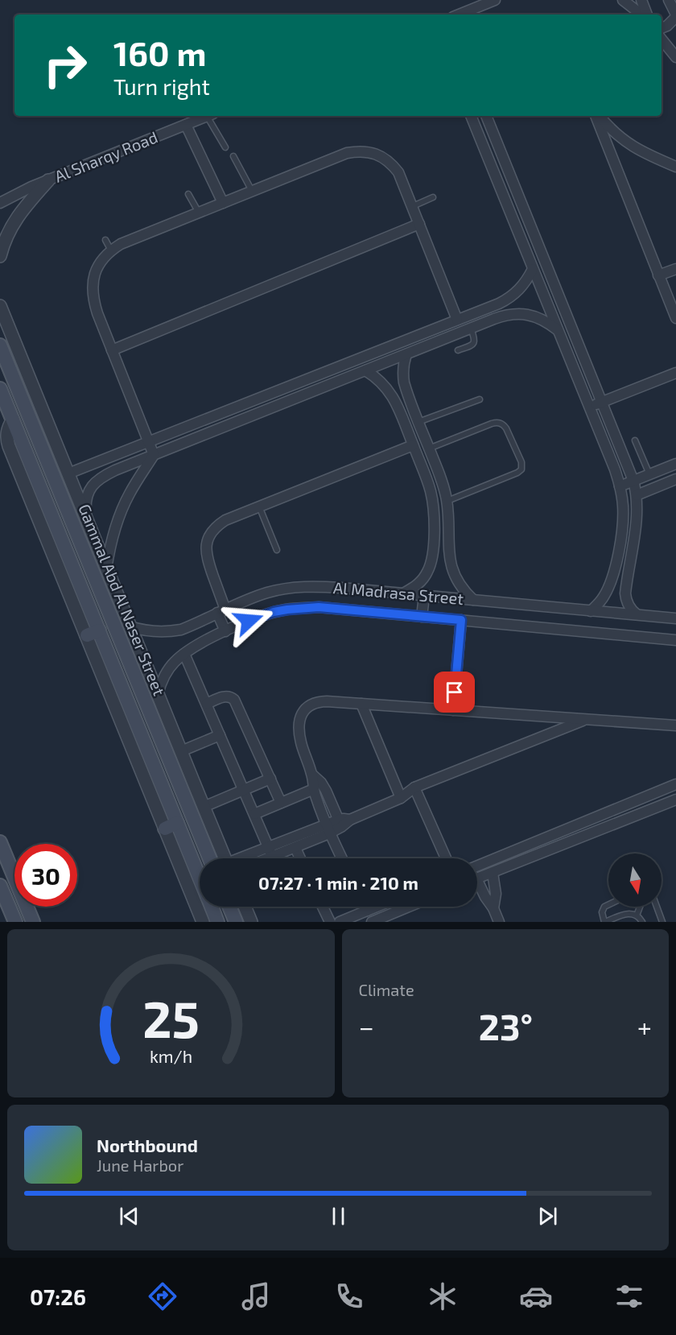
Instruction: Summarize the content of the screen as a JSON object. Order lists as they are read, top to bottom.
{
  "streets": {
    "main road": ["Gammal Abd Al Naser Street"],
    "street": ["Al Sharqy Road", "Al Madrasa Street"]
  },
  "north": "bottom",
  "page": {
    "turn": ["160 m", "Turn right"],
    "limit": "30",
    "trip": "07:27 · 1 min · 210 m",
    "tile": "Climate",
    "heat": ["−", "23°", "+"],
    "song": ["Northbound", "June Harbor"],
    "tabs": "07:26",
    "gauge": ["25", "km/h"]
  }
}
